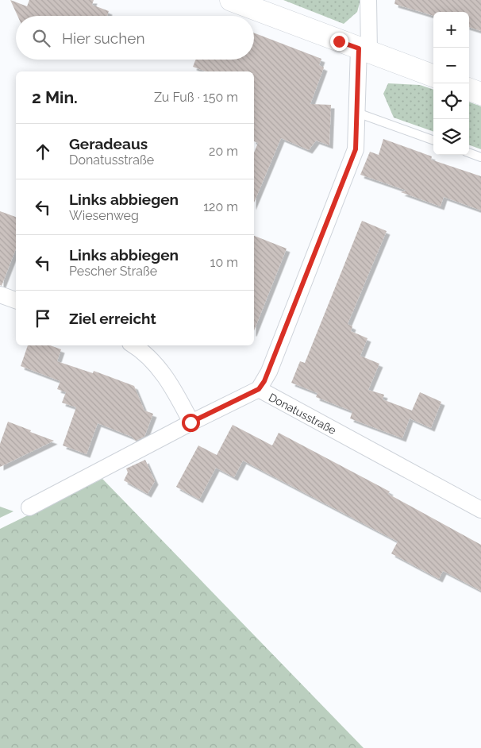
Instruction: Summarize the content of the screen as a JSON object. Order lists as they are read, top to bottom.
{
  "streets": {
    "street": ["Donatusstraße"]
  },
  "page": {
    "map_buttons": ["+", "−"],
    "search": "Hier suchen",
    "heading": ["2 Min.", "Zu Fuß · 150 m"],
    "list": [
      ["Geradeaus", "Donatusstraße", "20 m"],
      ["Links abbiegen", "Wiesenweg", "120 m"],
      ["Links abbiegen", "Pescher Straße", "10 m"],
      "Ziel erreicht"
    ]
  }
}
